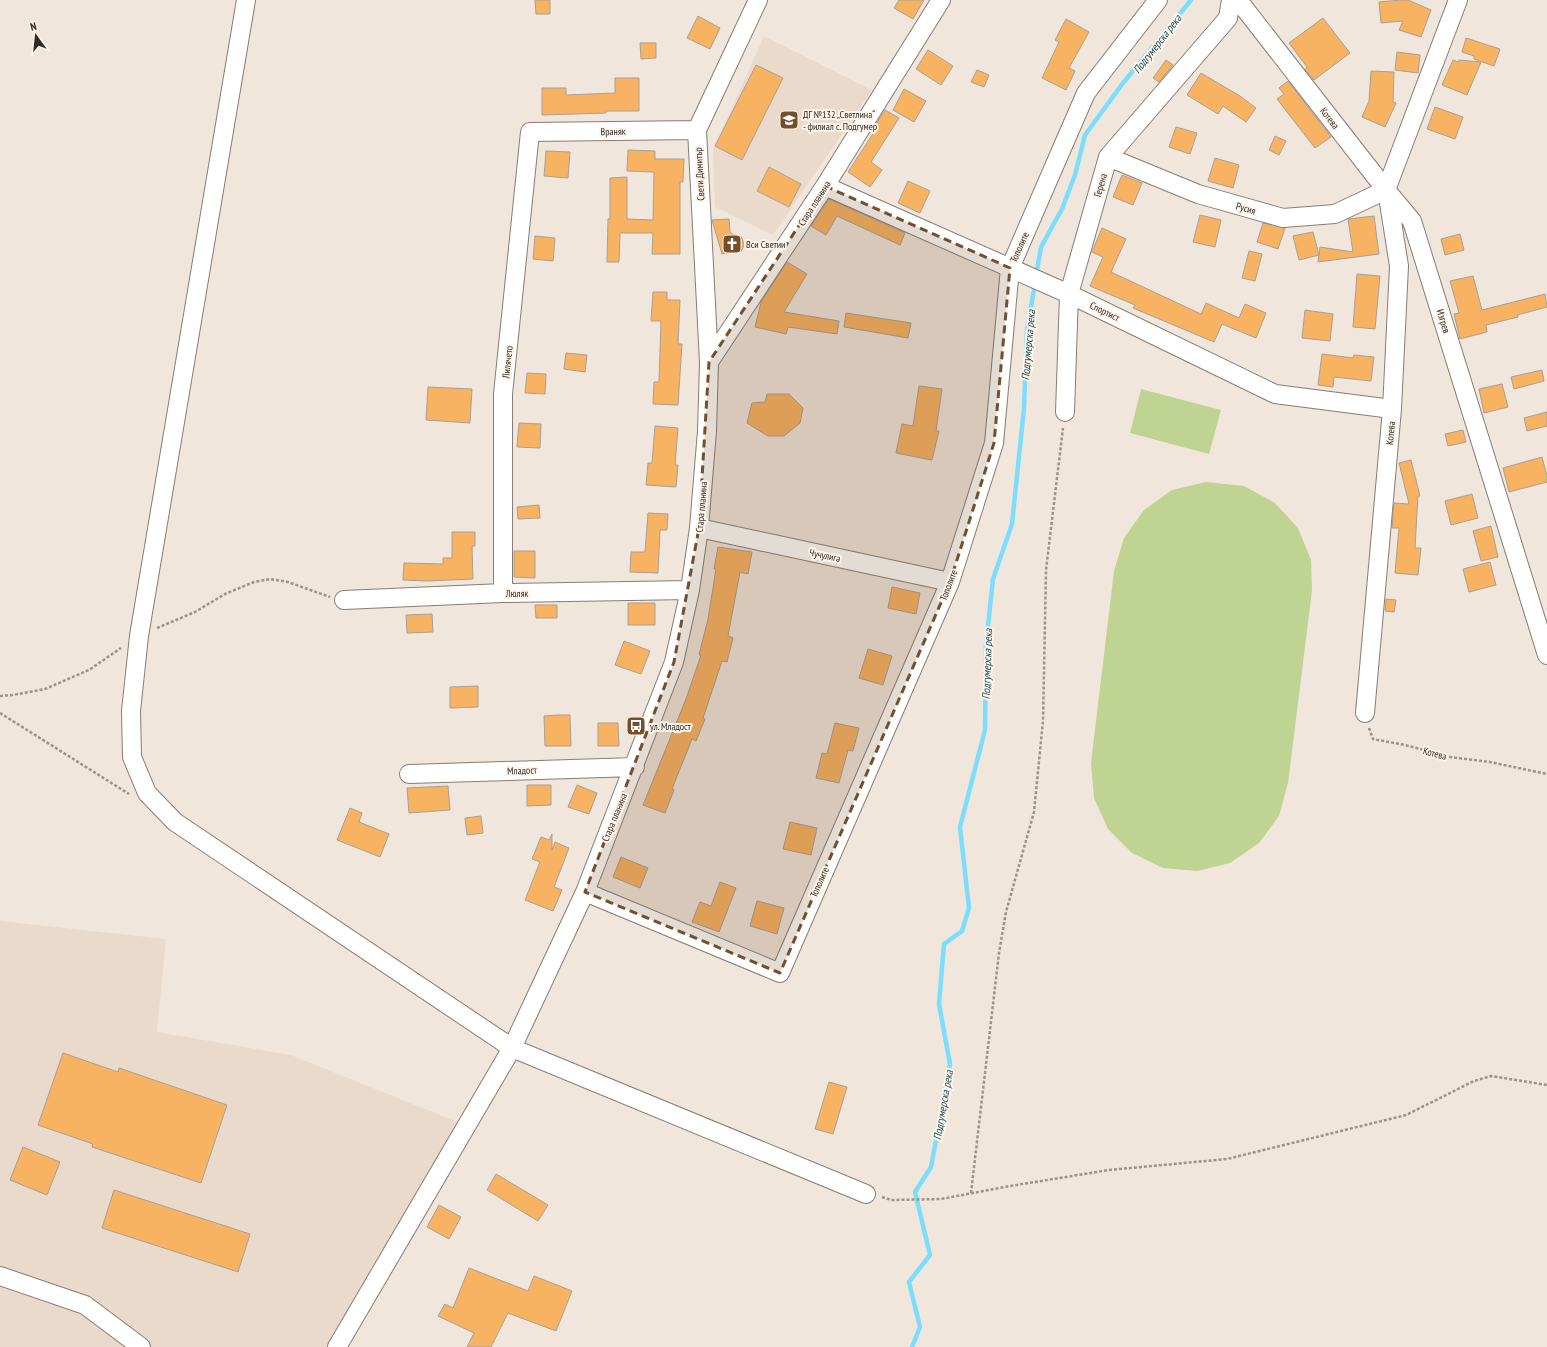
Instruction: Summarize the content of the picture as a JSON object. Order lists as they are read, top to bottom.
{
  "streets": {
    "street": [
      "Котева",
      "Враняк",
      "Свети Димитър",
      "Герена",
      "Стара планина",
      "Русия",
      "Тополите",
      "Спортист",
      "Изгрев",
      "Лилячето",
      "Чучулига",
      "Люляк",
      "Младост"
    ]
  },
  "crossings": [
    ["Котева", "Русия"],
    ["Котева", "Спортист"],
    ["Котева", "Изгрев"],
    ["Враняк", "Свети Димитър"],
    ["Враняк", "Лилячето"],
    ["Свети Димитър", "Стара планина"],
    ["Герена", "Русия"],
    ["Герена", "Спортист"],
    ["Стара планина", "Тополите"],
    ["Стара планина", "Спортист"],
    ["Стара планина", "Чучулига"],
    ["Стара планина", "Люляк"],
    ["Стара планина", "Младост"],
    ["Русия", "Изгрев"],
    ["Тополите", "Спортист"],
    ["Тополите", "Чучулига"],
    ["Лилячето", "Люляк"]
  ],
  "water": ["Подгумерска река"],
  "places": {
    "school or university": ["ДГ №132 „Светлина“ - филиал с. Подгумер"],
    "church": ["Вси Светии"],
    "bus stop": ["ул. Младост"]
  },
  "north": "top"
}
